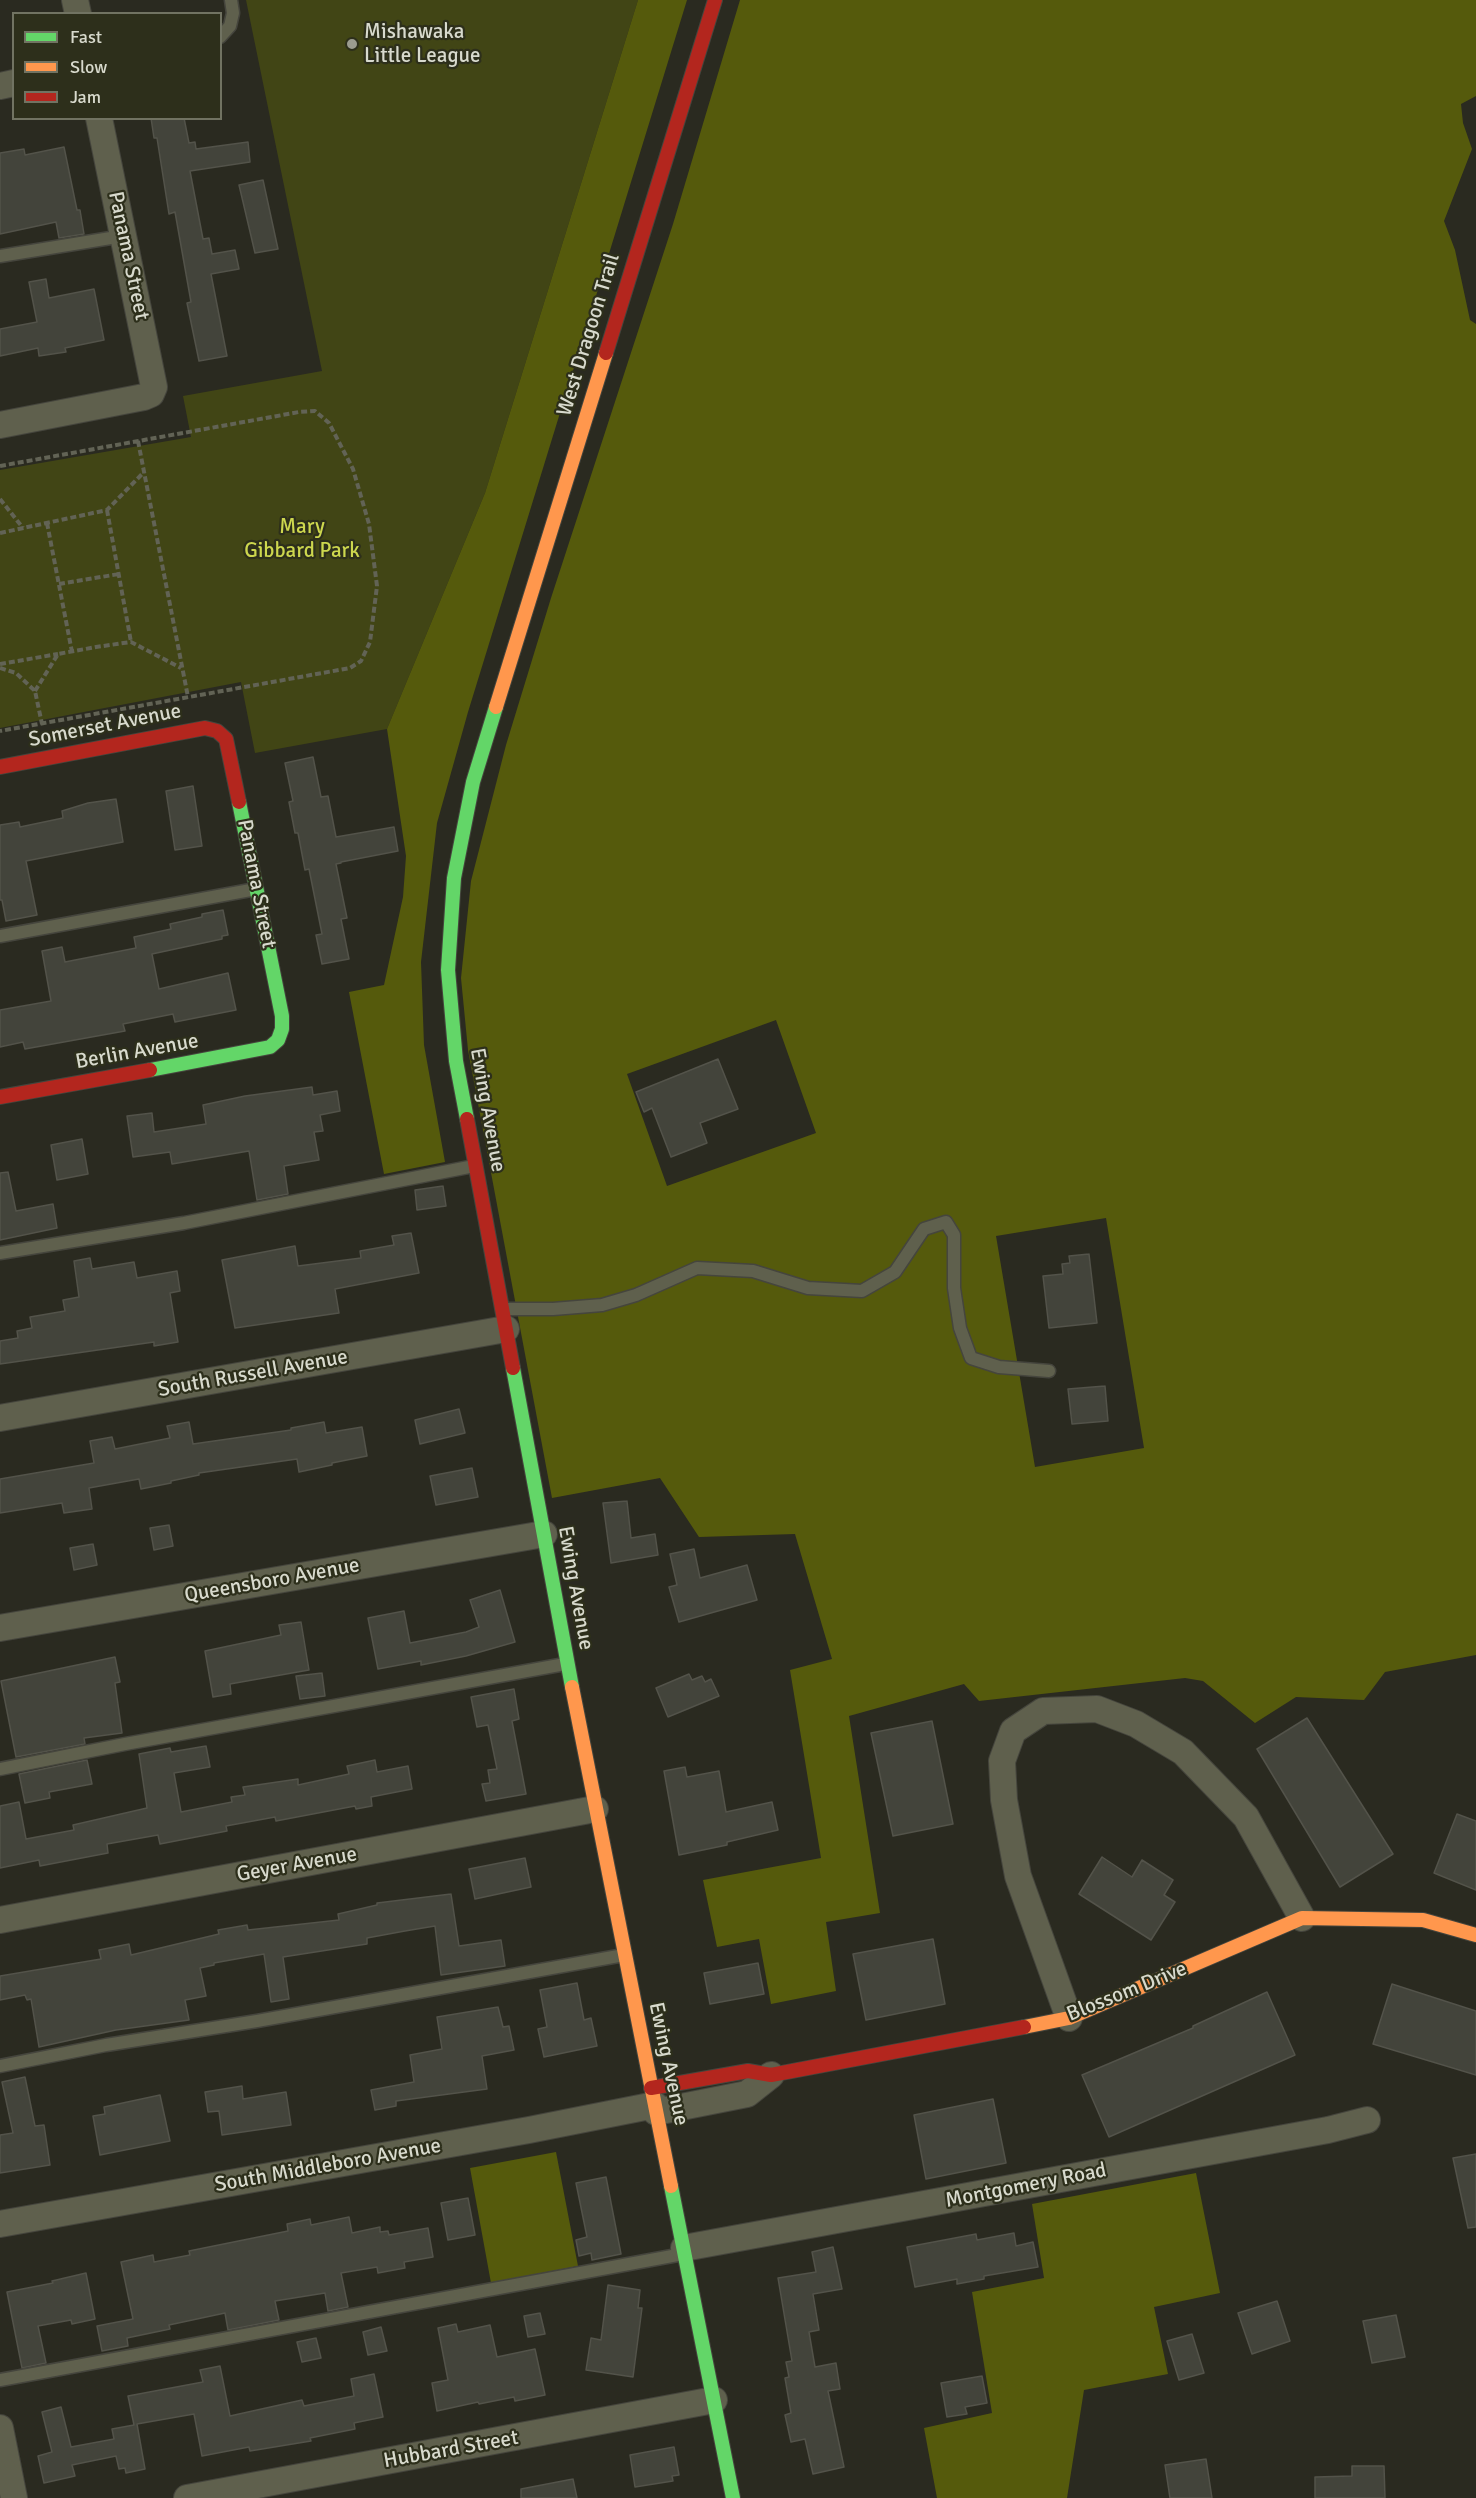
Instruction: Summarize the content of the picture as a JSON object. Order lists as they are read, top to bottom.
{
  "streets": {
    "street": [
      "Panama Street",
      "West Dragoon Trail",
      "Somerset Avenue",
      "Berlin Avenue",
      "Ewing Avenue",
      "South Russell Avenue",
      "Queensboro Avenue",
      "Geyer Avenue",
      "Blossom Drive",
      "South Middleboro Avenue",
      "Montgomery Road",
      "Hubbard Street"
    ]
  },
  "crossings": [
    ["Panama Street", "Somerset Avenue"],
    ["Panama Street", "Berlin Avenue"],
    ["West Dragoon Trail", "Ewing Avenue"],
    ["Ewing Avenue", "South Russell Avenue"],
    ["Ewing Avenue", "Queensboro Avenue"],
    ["Ewing Avenue", "Geyer Avenue"],
    ["Ewing Avenue", "Blossom Drive"],
    ["Ewing Avenue", "South Middleboro Avenue"],
    ["Ewing Avenue", "Montgomery Road"],
    ["Ewing Avenue", "Hubbard Street"],
    ["Blossom Drive", "South Middleboro Avenue"]
  ],
  "parks": ["Mary Gibbard Park"],
  "places": ["Mishawaka Little League"],
  "legend": ["Fast", "Slow", "Jam"]
}
